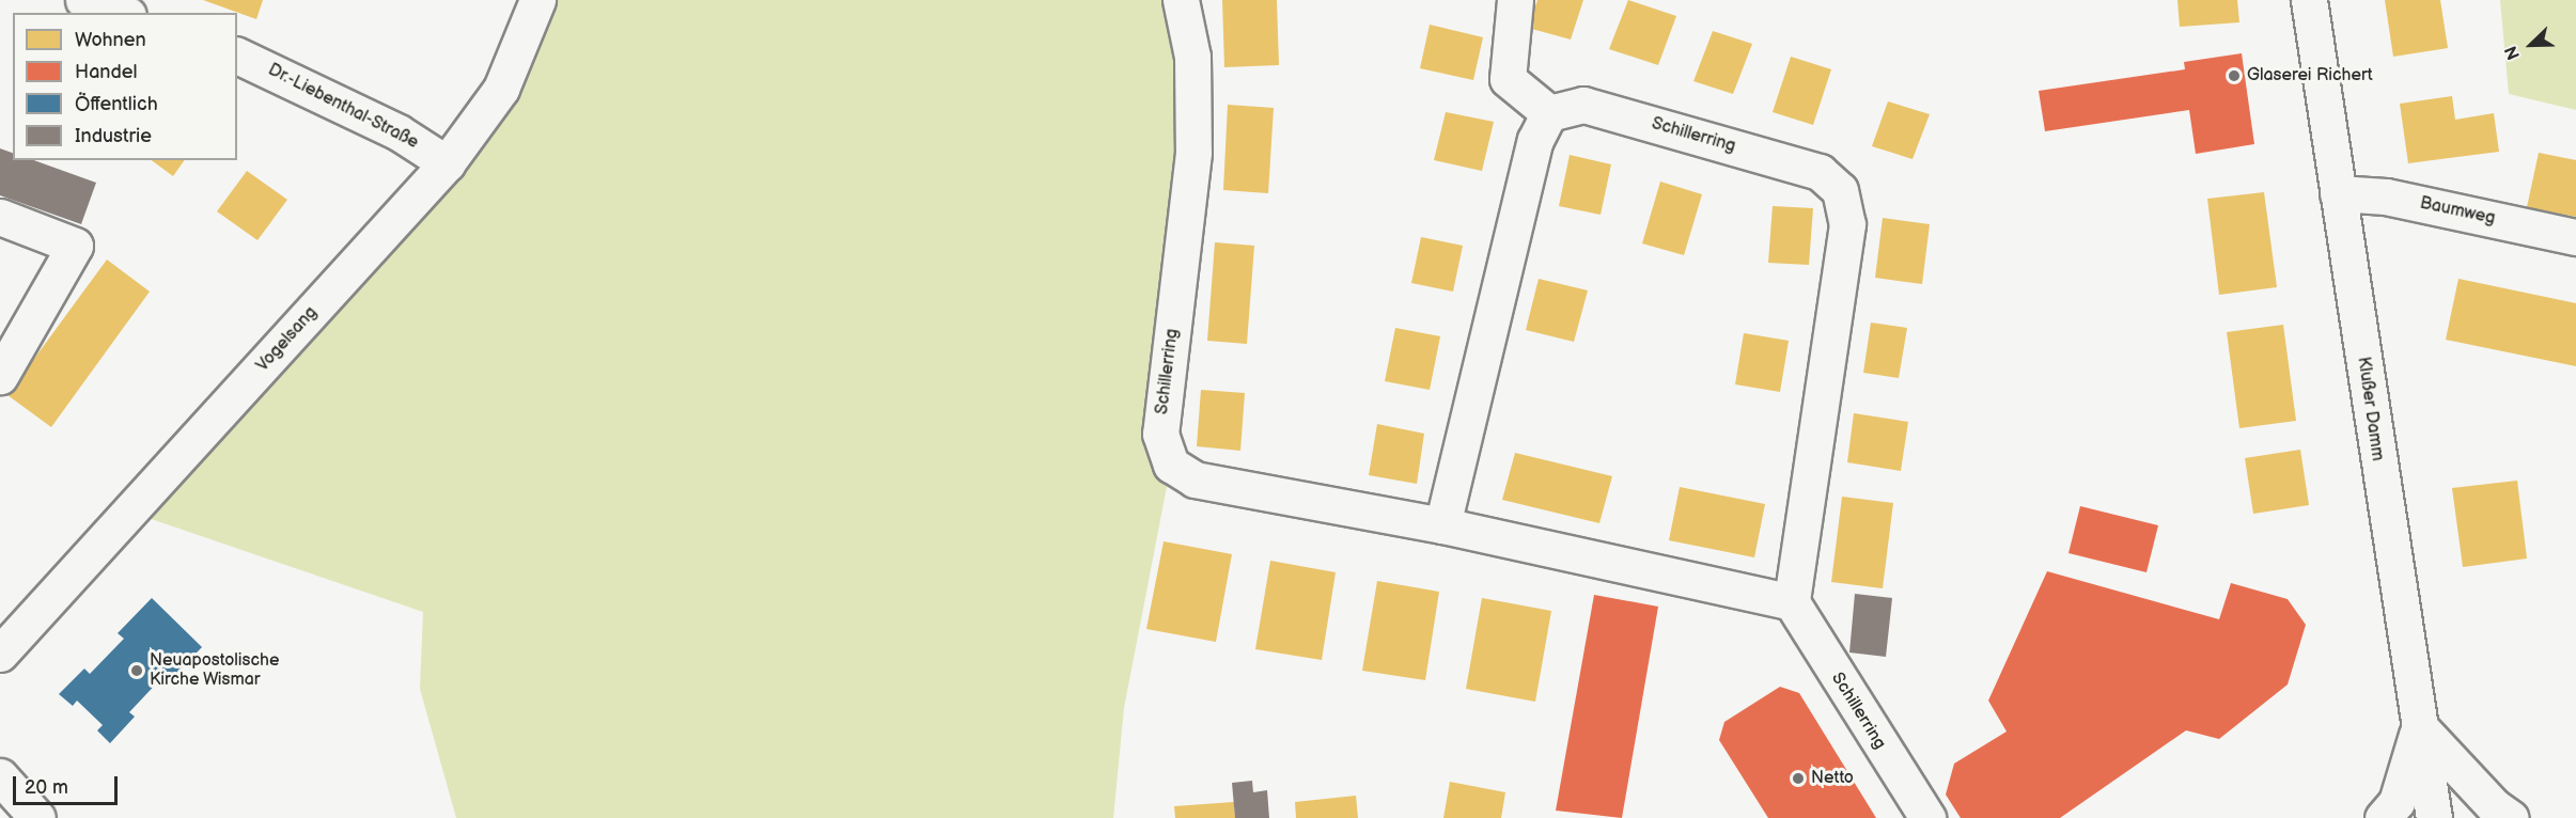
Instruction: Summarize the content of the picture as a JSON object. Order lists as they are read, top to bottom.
{
  "streets": {
    "street": [
      "Dr.-Liebenthal-Straße",
      "Schillerring",
      "Baumweg",
      "Vogelsang",
      "Klußer Damm"
    ]
  },
  "crossings": [
    ["Dr.-Liebenthal-Straße", "Vogelsang"],
    ["Baumweg", "Klußer Damm"]
  ],
  "places": ["Glaserei Richert", "Neuapostolische Kirche Wismar", "Netto"],
  "legend": [
    "Wohnen",
    "Handel",
    "Öffentlich",
    "Industrie"
  ],
  "scale_bar": "20 m",
  "north": "bottom left"
}
